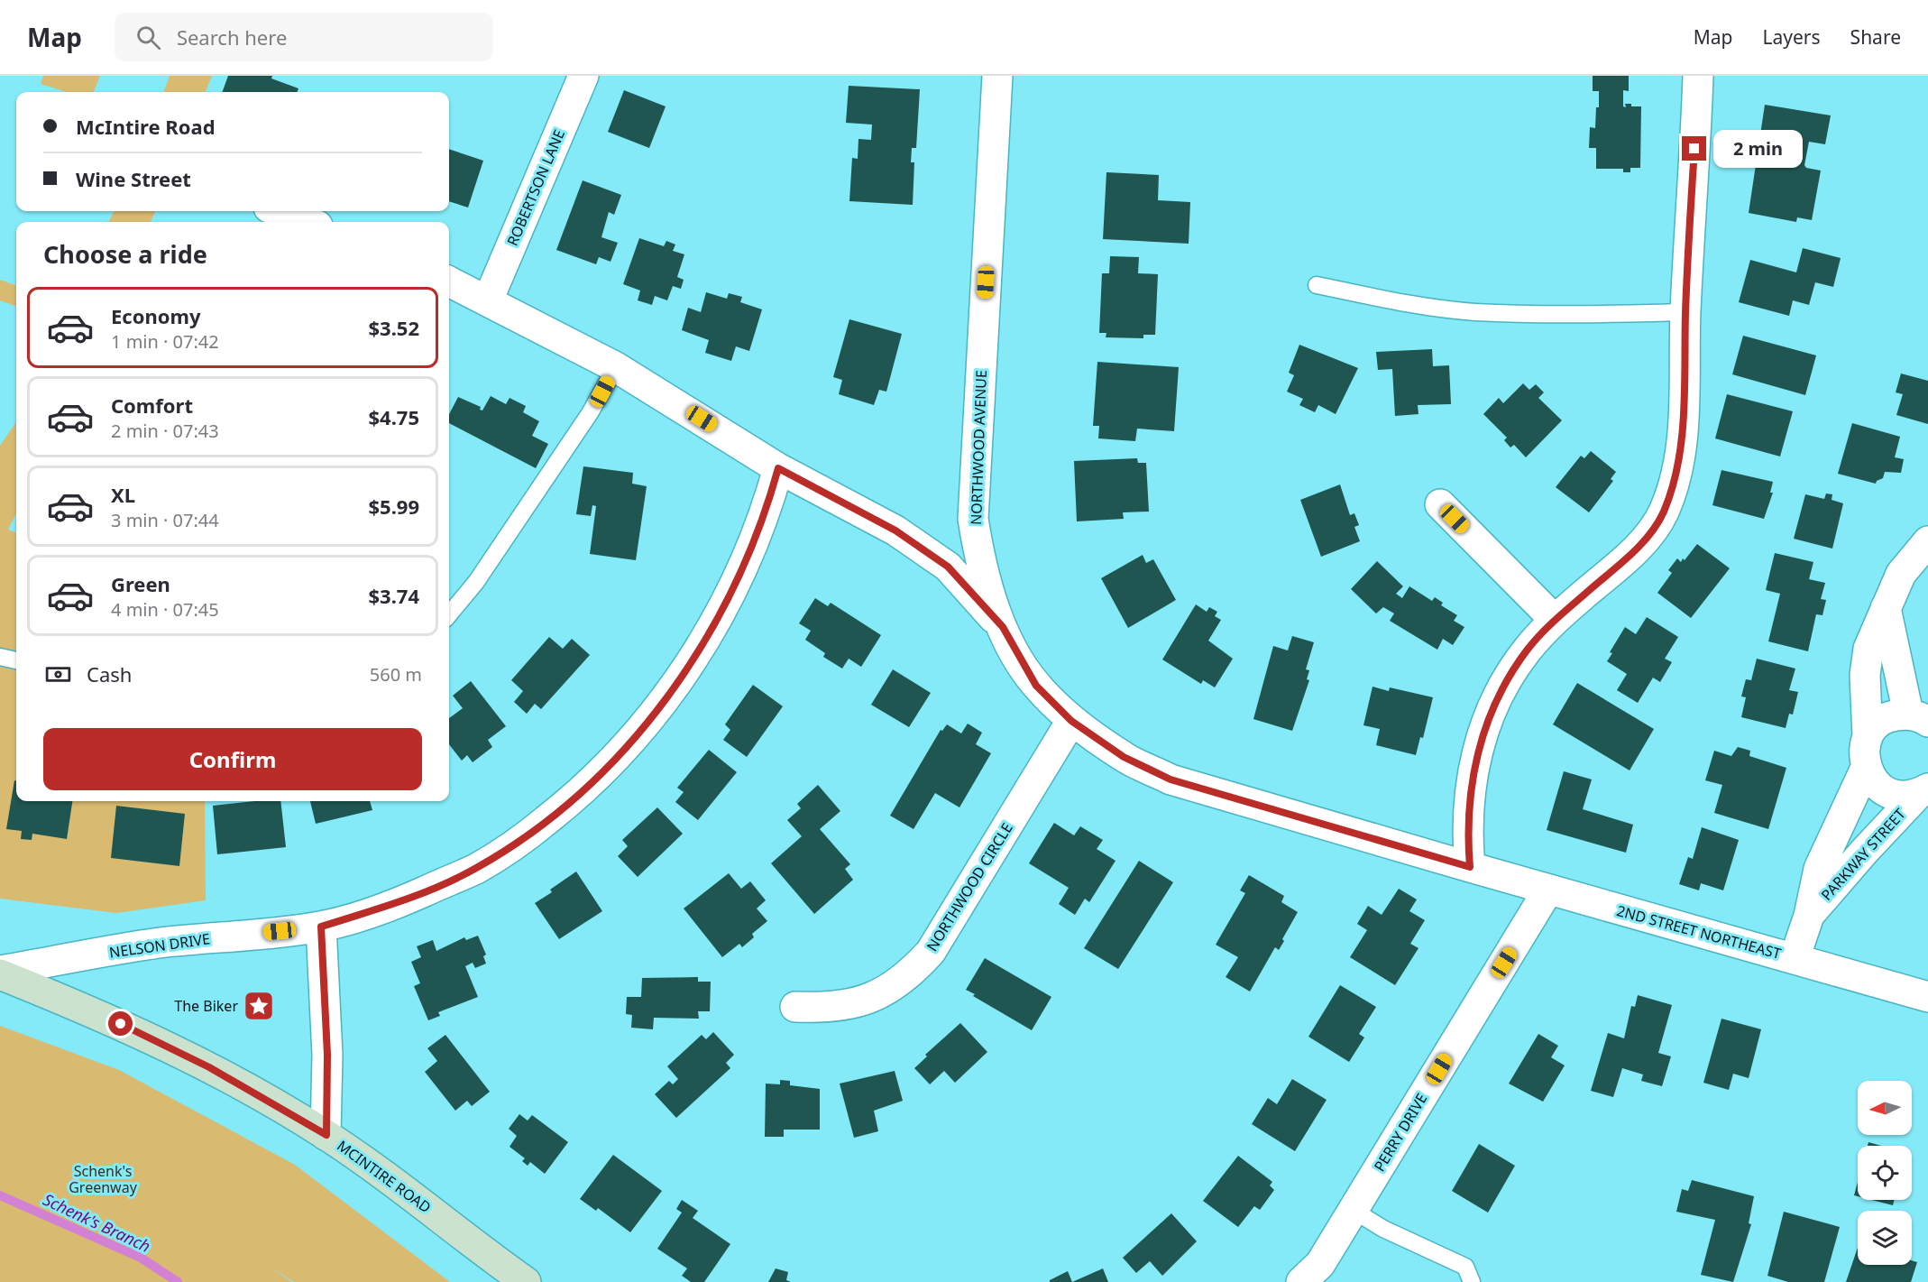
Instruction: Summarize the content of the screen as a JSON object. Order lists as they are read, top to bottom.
{
  "streets": {
    "main road": ["MCINTIRE ROAD"],
    "street": [
      "ROBERTSON LANE",
      "NORTHWOOD AVENUE",
      "PARKWAY STREET",
      "NORTHWOOD CIRCLE",
      "2ND STREET NORTHEAST",
      "NELSON DRIVE",
      "PERRY DRIVE"
    ]
  },
  "crossings": [
    ["NORTHWOOD AVENUE", "NORTHWOOD CIRCLE"],
    ["NORTHWOOD AVENUE", "2ND STREET NORTHEAST"],
    ["PARKWAY STREET", "2ND STREET NORTHEAST"],
    ["2ND STREET NORTHEAST", "PERRY DRIVE"],
    ["NELSON DRIVE", "MCINTIRE ROAD"]
  ],
  "water": ["Schenk's Branch"],
  "parks": ["Schenk's Greenway"],
  "places": {
    "place": ["The Biker"]
  },
  "north": "left",
  "page": {
    "header": "Map",
    "search": "Search here",
    "nav": ["Map", "Layers", "Share"],
    "banner": ["McIntire Road", "Wine Street"],
    "bubble": "2 min",
    "heading": "Choose a ride",
    "list": [
      {
        "name": "Economy",
        "note": "1 min · 07:42",
        "value": "$3.52"
      },
      {
        "name": "Comfort",
        "note": "2 min · 07:43",
        "value": "$4.75"
      },
      {
        "name": "XL",
        "note": "3 min · 07:44",
        "value": "$5.99"
      },
      {
        "name": "Green",
        "note": "4 min · 07:45",
        "value": "$3.74"
      }
    ],
    "pay": ["Cash", "560 m"],
    "buttons": "Confirm"
  }
}
